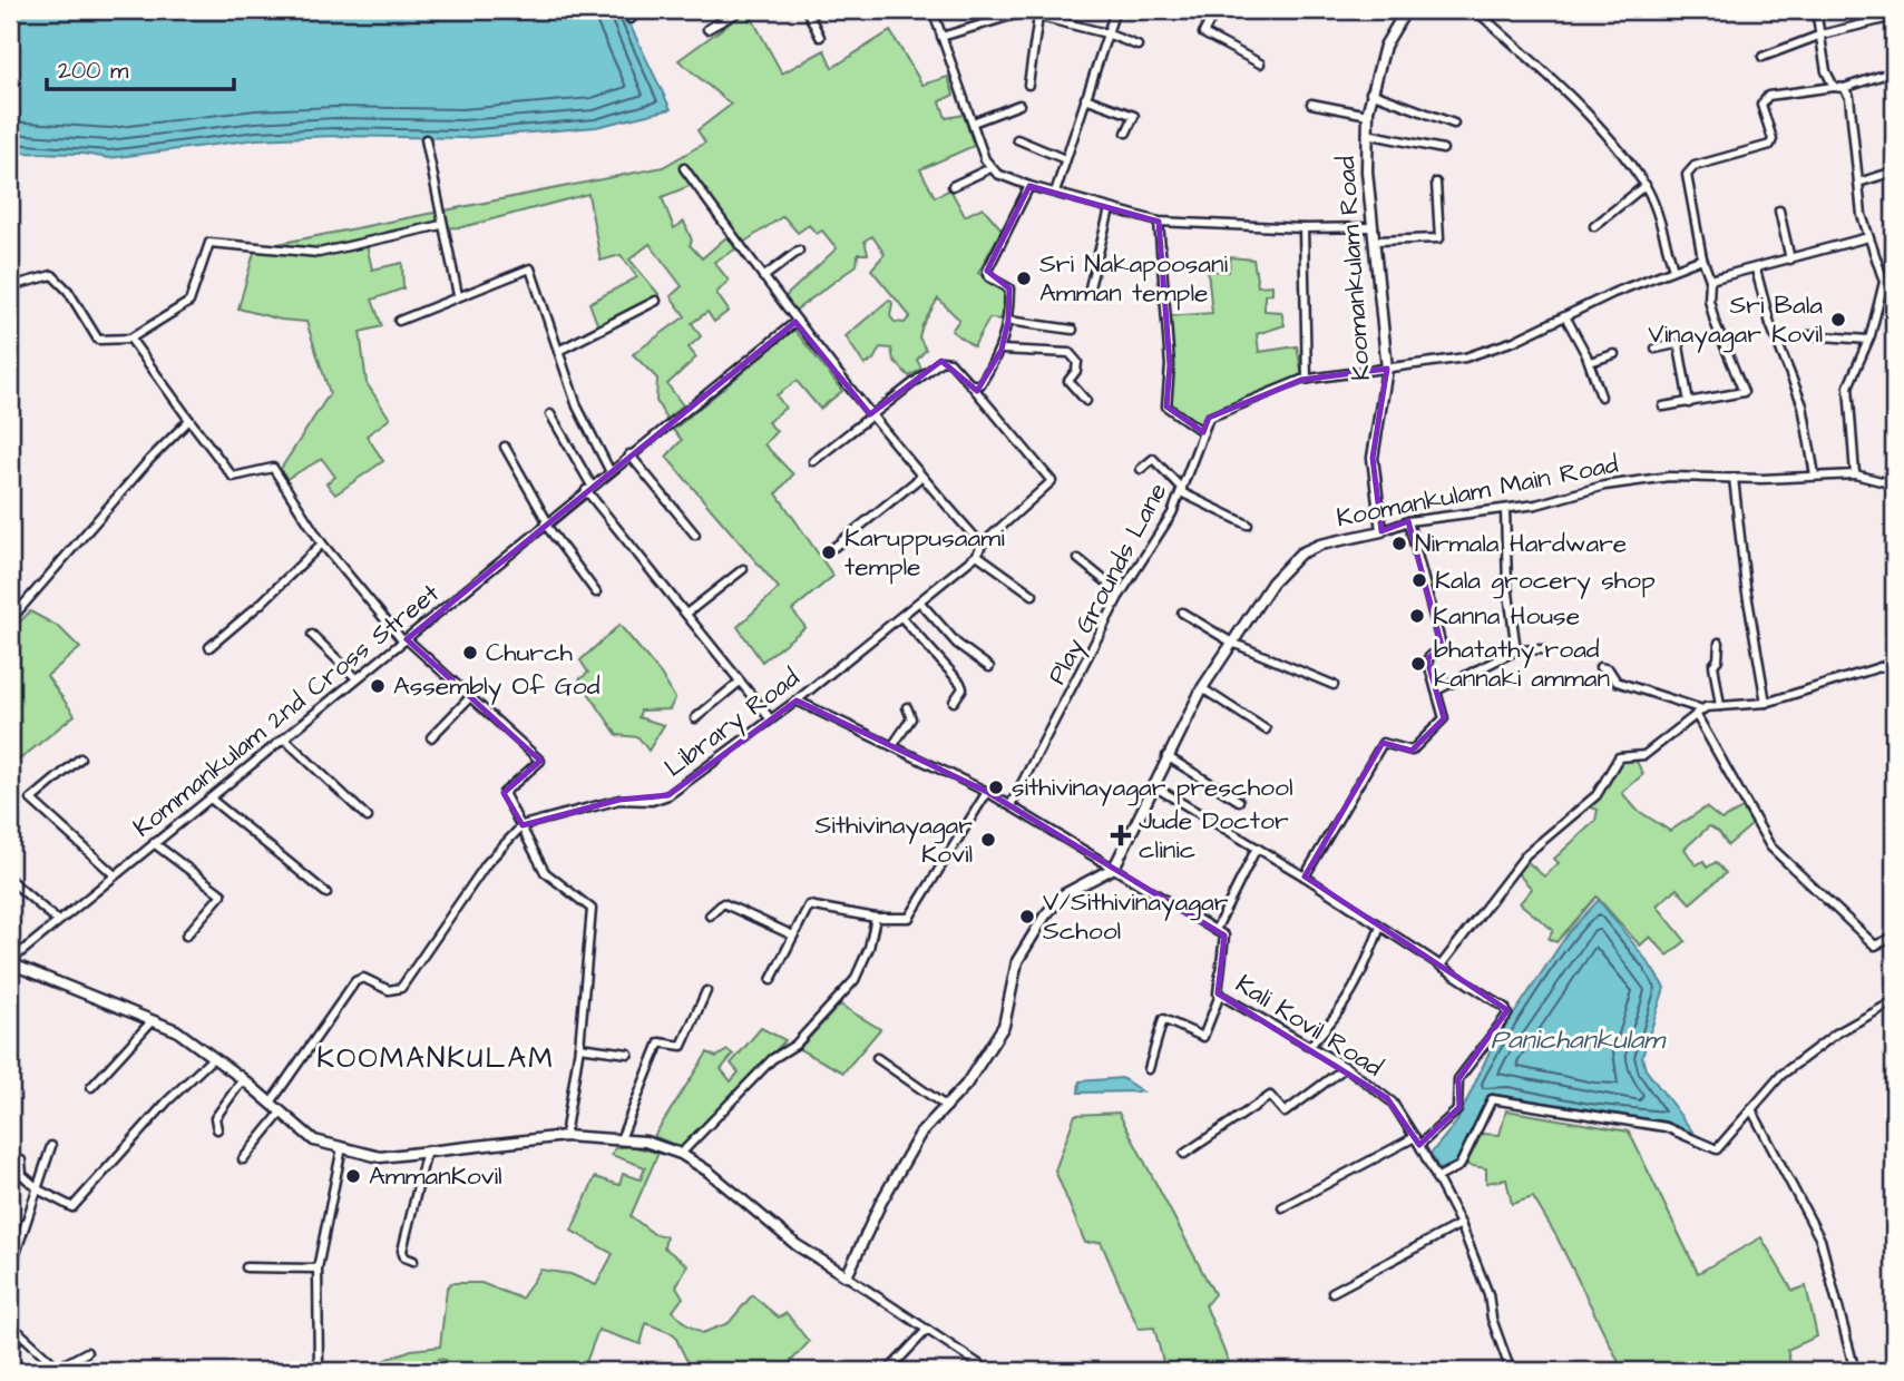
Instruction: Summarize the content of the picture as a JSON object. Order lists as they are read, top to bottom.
{
  "streets": {
    "street": [
      "Koomankulam Road",
      "Koomankulam Main Road",
      "Play Grounds Lane",
      "Kommankulam 2nd Cross Street",
      "Library Road",
      "Kali Kovil Road"
    ]
  },
  "crossings": [
    ["Koomankulam Road", "Koomankulam Main Road"],
    ["Koomankulam Road", "Play Grounds Lane"]
  ],
  "districts": ["KOOMANKULAM"],
  "water": ["Panichankulam"],
  "places": {
    "other": [
      "Sri Nakapoosani Amman temple",
      "Sri Bala Vinayagar Kovil",
      "Nirmala Hardware",
      "Karuppusaami temple",
      "Kala grocery shop",
      "Kanna House",
      "Church",
      "bhatathy road kannaki amman",
      "Assembly Of God",
      "sithivinayagar preschool",
      "Sithivinayagar Kovil",
      "V/Sithivinayagar School",
      "AmmanKovil"
    ],
    "health": ["Jude Doctor clinic"]
  },
  "scale_bar": "200 m"
}
